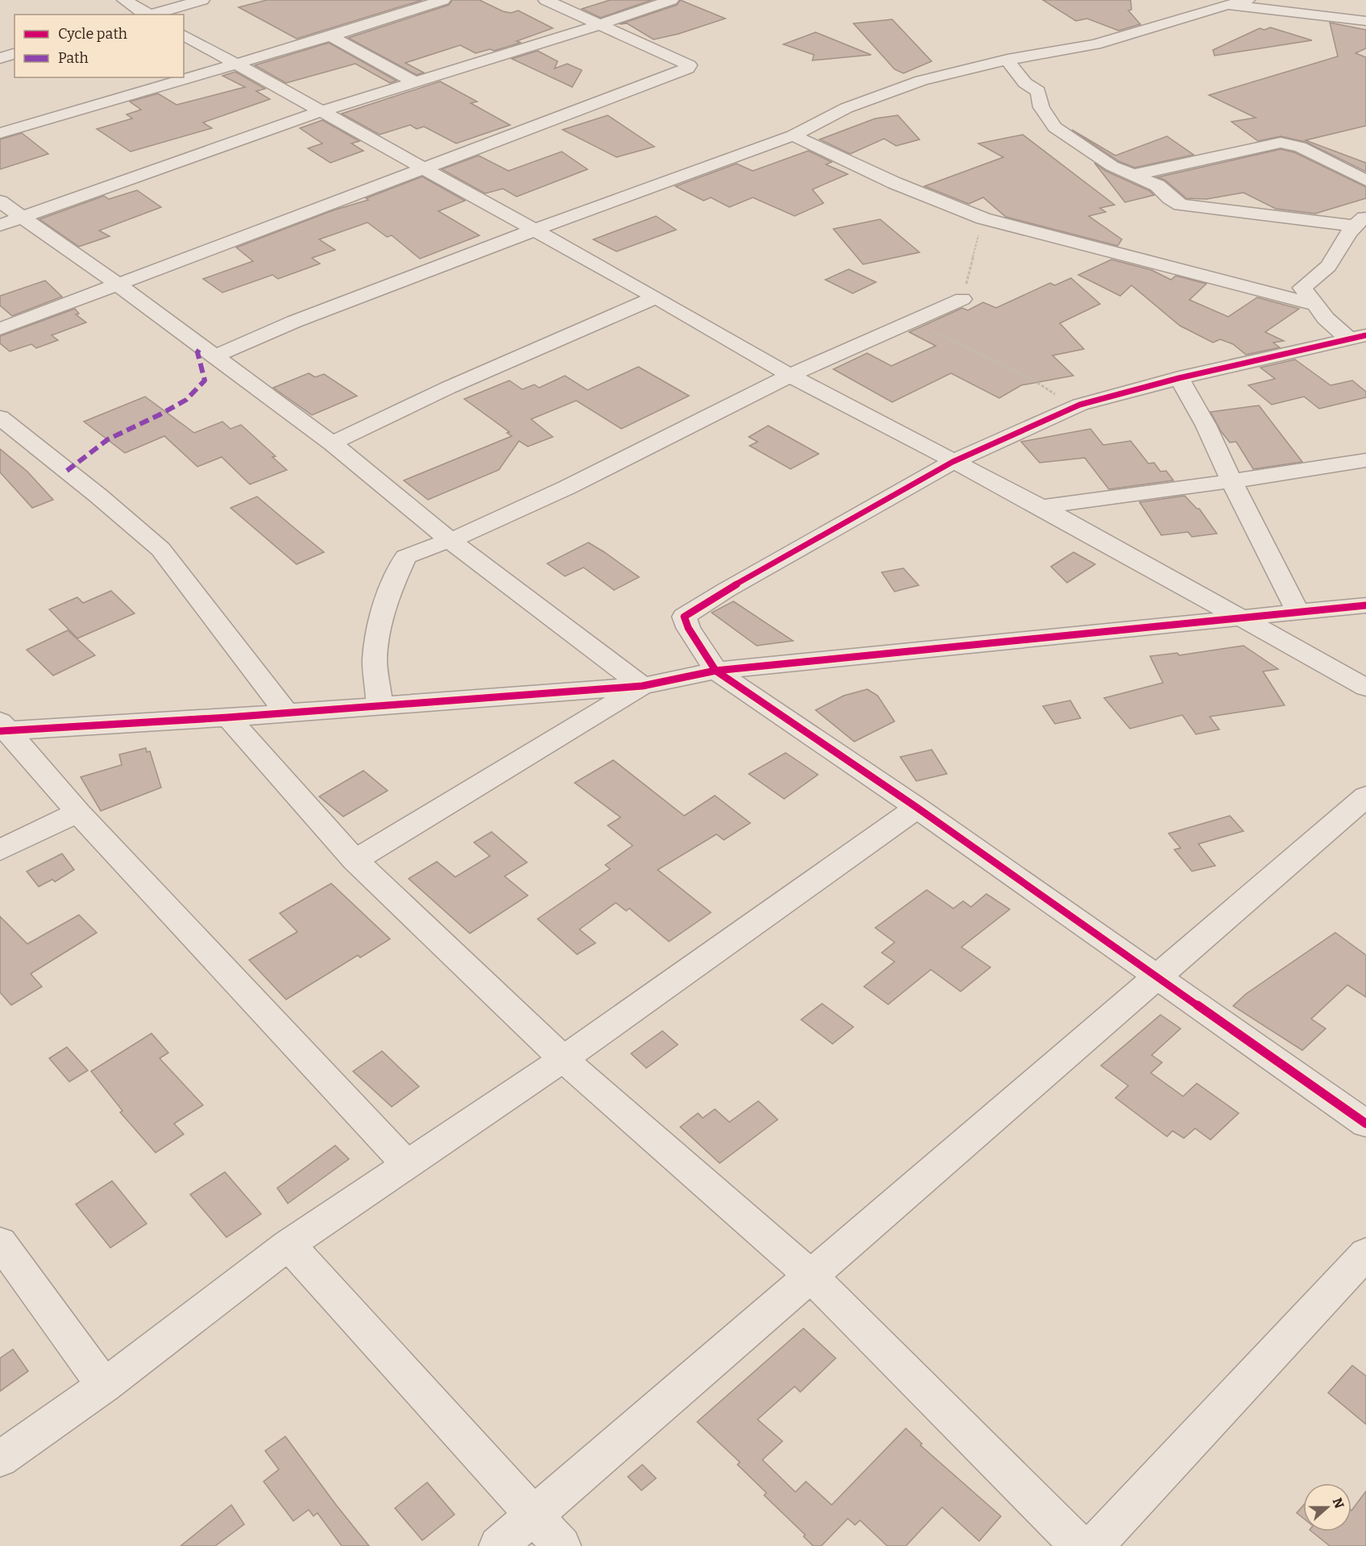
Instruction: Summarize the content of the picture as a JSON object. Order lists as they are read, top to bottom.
{
  "legend": ["Cycle path", "Path"],
  "north": "right"
}
